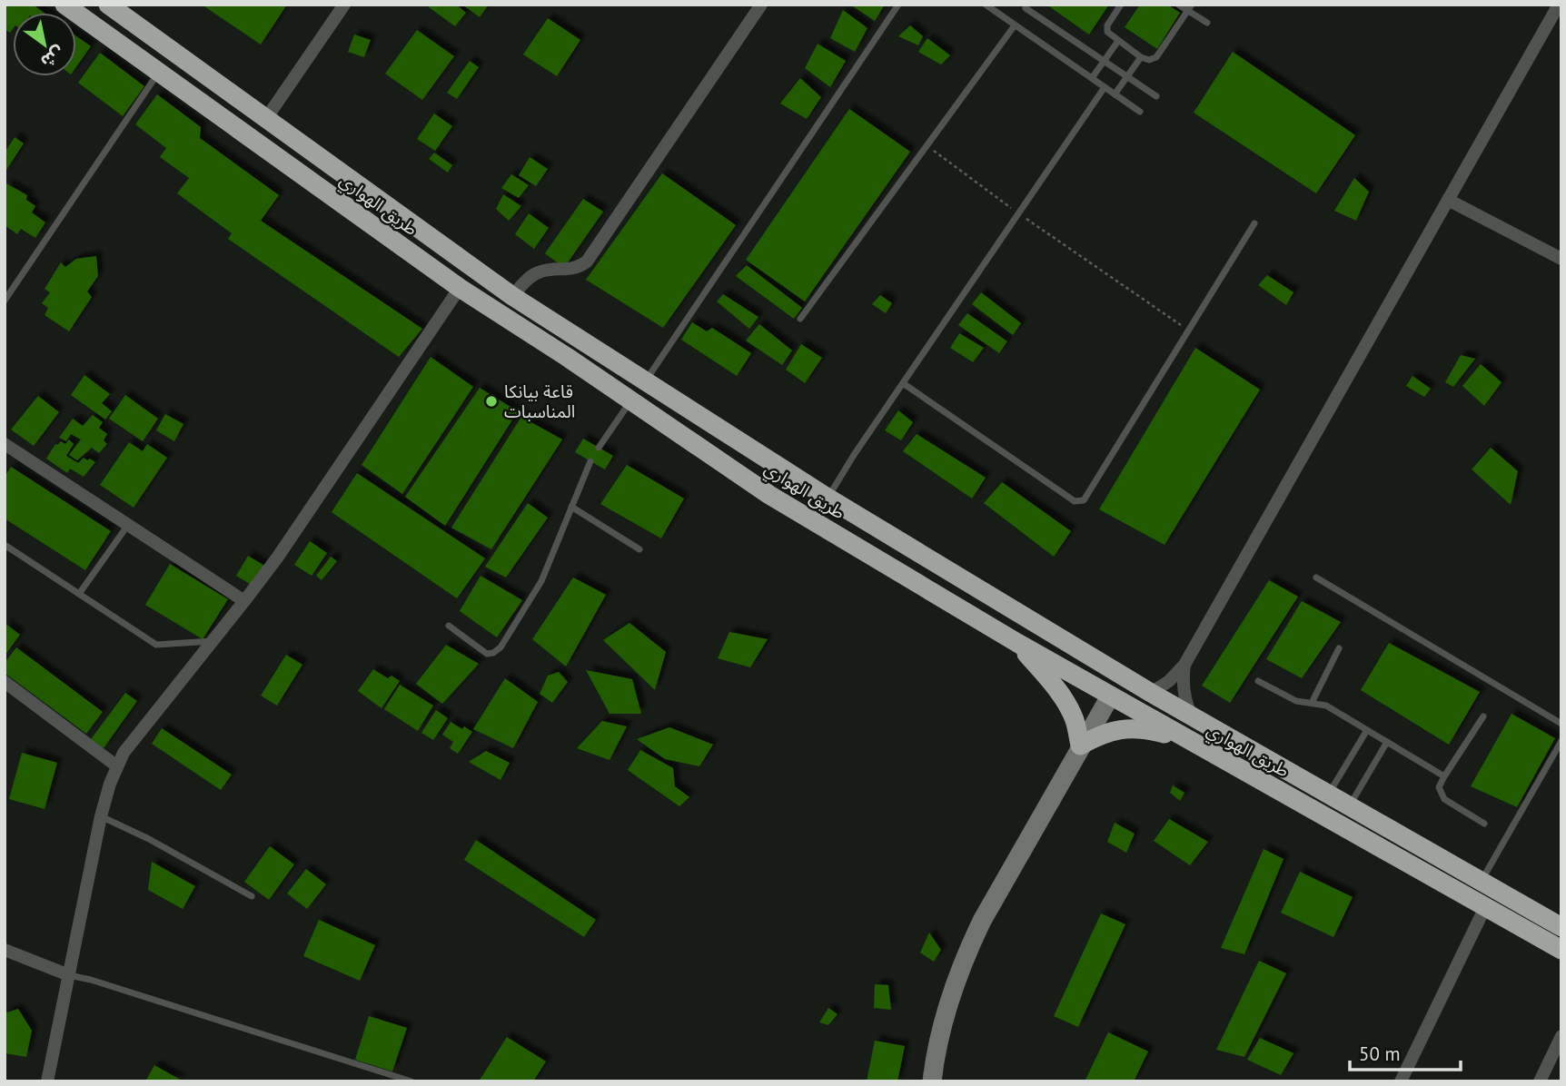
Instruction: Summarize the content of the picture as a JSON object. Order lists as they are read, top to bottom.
{
  "streets": {
    "highway": ["طريق الهواري"]
  },
  "places": ["قاعة بيانكا المناسبات"],
  "scale_bar": "50 m",
  "north": "bottom right"
}
